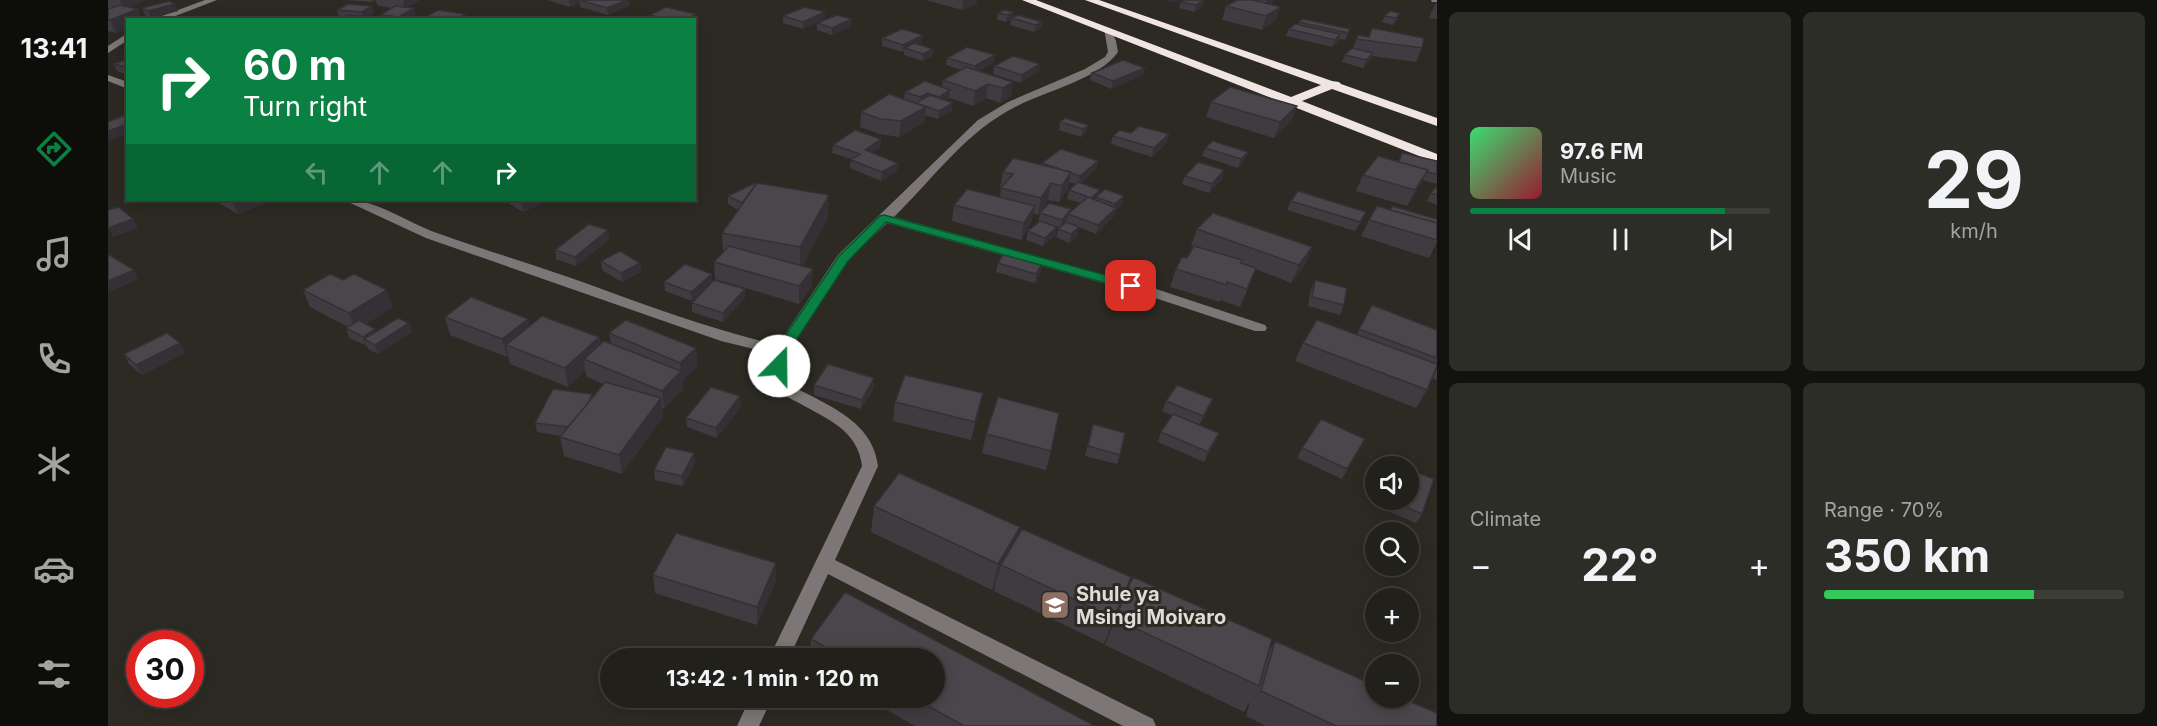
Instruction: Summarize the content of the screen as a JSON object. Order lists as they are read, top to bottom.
{
  "places": {
    "school or university": ["Shule ya Msingi Moivaro"]
  },
  "page": {
    "tabs": "13:41",
    "tile": [
      ["29", "km/h"],
      "Climate",
      ["Range · 70%", "350 km"]
    ],
    "turn": ["60 m", "Turn right"],
    "song": ["97.6 FM", "Music"],
    "map_buttons": ["+", "−"],
    "heat": ["−", "22°", "+"],
    "limit": "30",
    "trip": "13:42 · 1 min · 120 m"
  }
}
